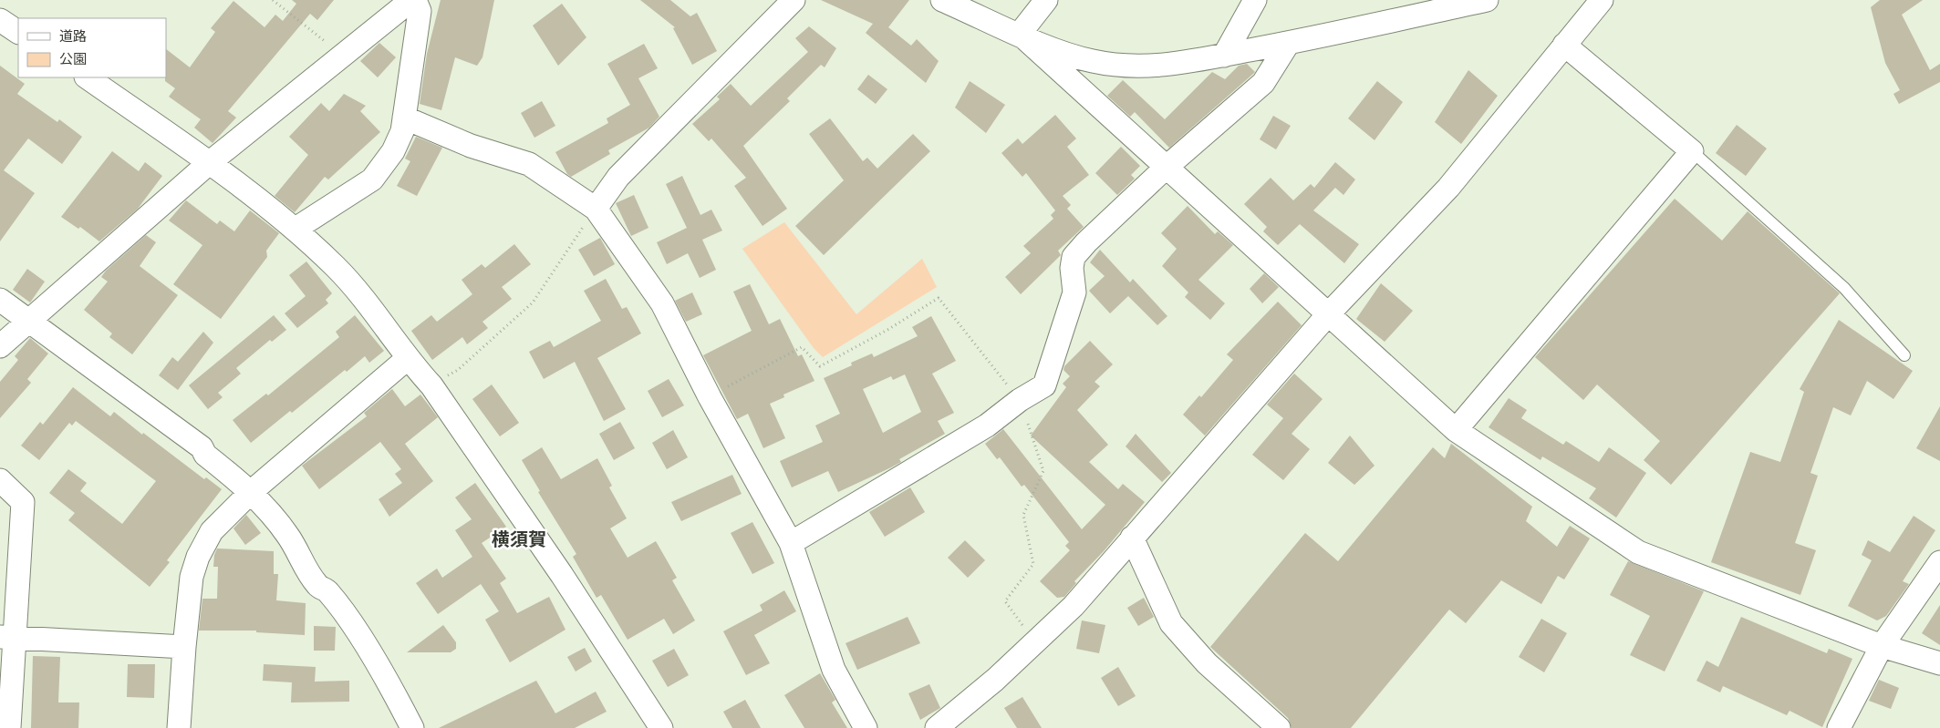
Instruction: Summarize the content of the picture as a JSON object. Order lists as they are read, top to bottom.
{
  "districts": ["横須賀"],
  "legend": ["道路", "公園"]
}
